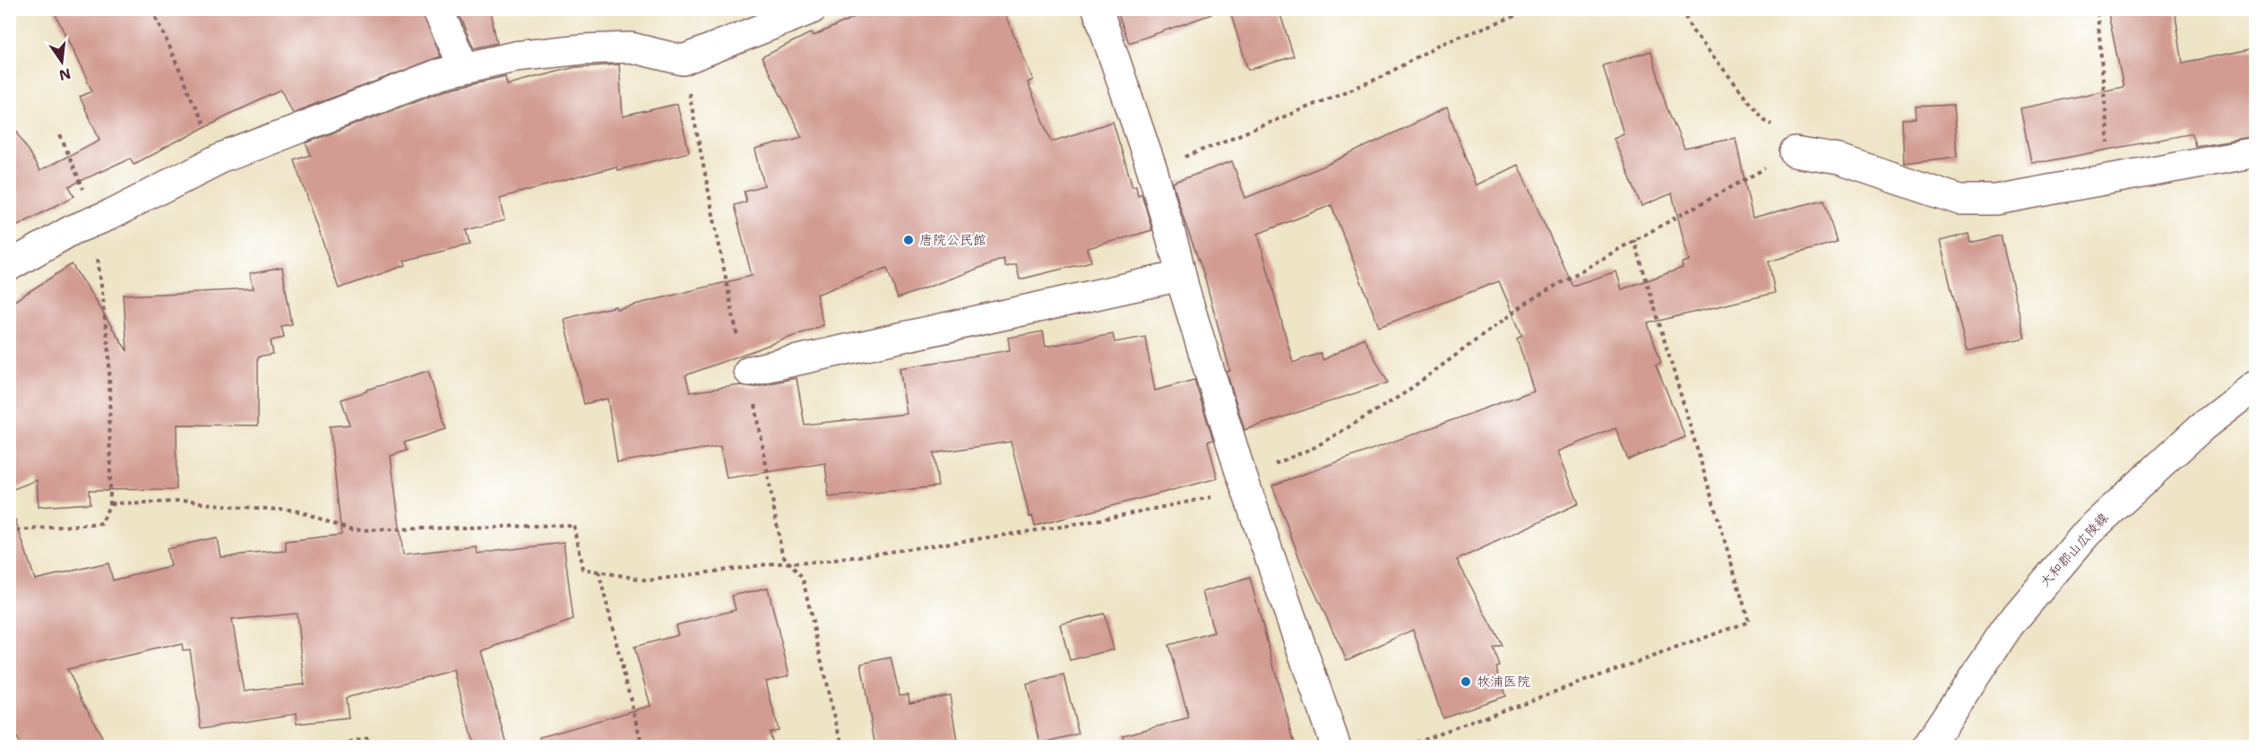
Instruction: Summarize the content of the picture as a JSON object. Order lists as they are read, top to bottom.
{
  "streets": {
    "street": ["大和郡山広陵線"]
  },
  "places": ["唐院公民館", "牧浦医院"],
  "north": "bottom"
}
